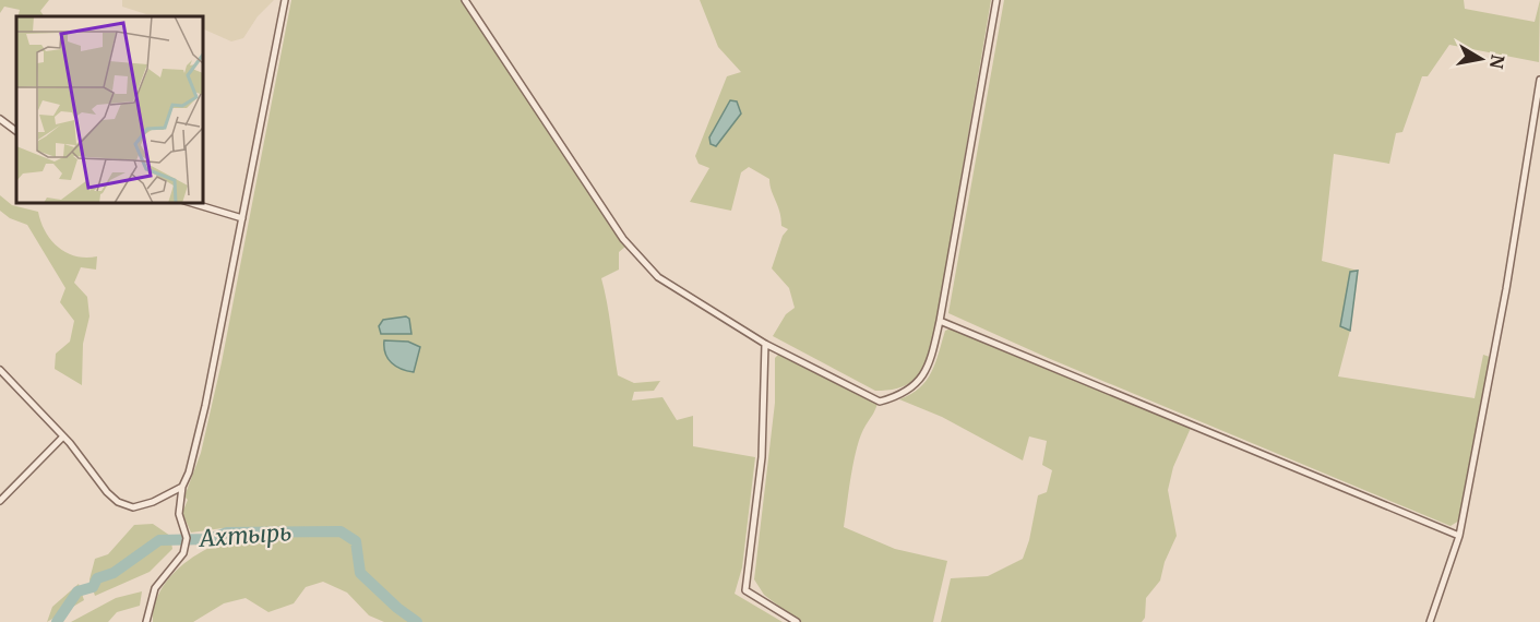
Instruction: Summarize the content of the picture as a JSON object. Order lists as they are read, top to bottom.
{
  "water": ["Ахтырь"],
  "north": "right"
}
